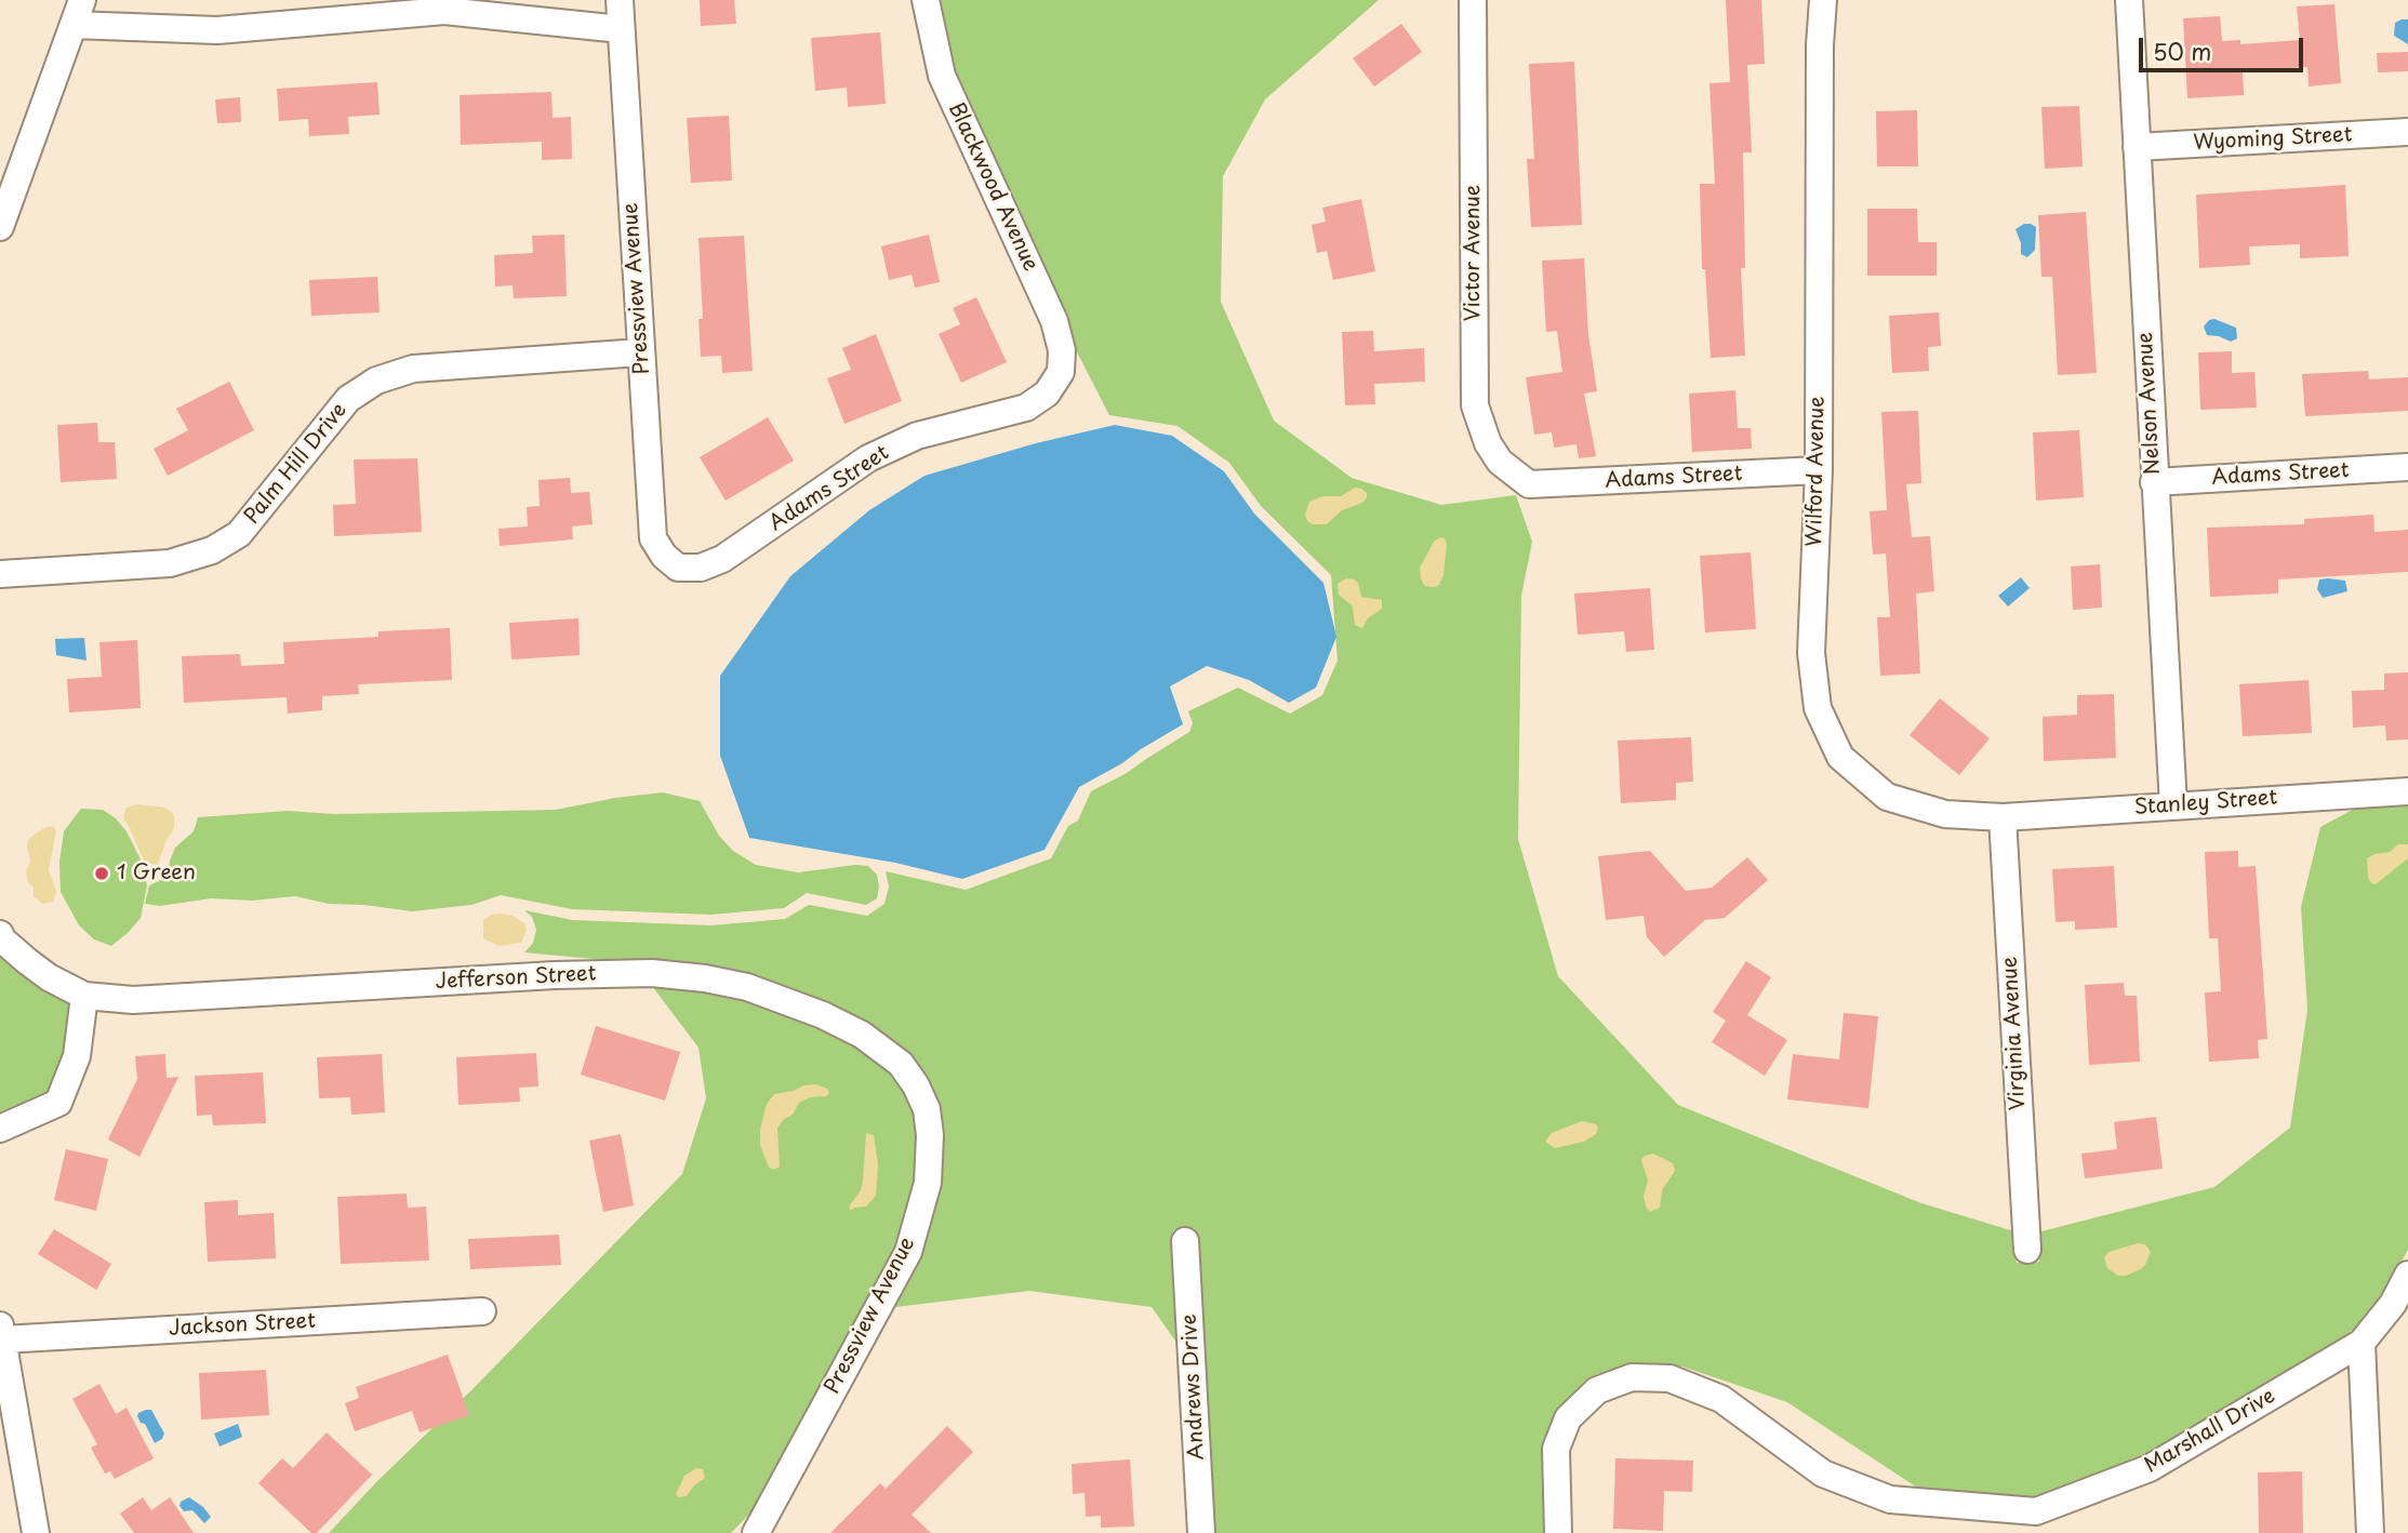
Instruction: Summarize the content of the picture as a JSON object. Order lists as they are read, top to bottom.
{
  "streets": {
    "street": [
      "Wyoming Street",
      "Blackwood Avenue",
      "Victor Avenue",
      "Pressview Avenue",
      "Nelson Avenue",
      "Palm Hill Drive",
      "Wilford Avenue",
      "Adams Street",
      "Stanley Street",
      "Jefferson Street",
      "Virginia Avenue",
      "Jackson Street",
      "Andrews Drive",
      "Marshall Drive"
    ]
  },
  "crossings": [
    ["Wyoming Street", "Nelson Avenue"],
    ["Blackwood Avenue", "Adams Street"],
    ["Victor Avenue", "Adams Street"],
    ["Pressview Avenue", "Palm Hill Drive"],
    ["Pressview Avenue", "Adams Street"],
    ["Pressview Avenue", "Jefferson Street"],
    ["Nelson Avenue", "Adams Street"],
    ["Nelson Avenue", "Stanley Street"],
    ["Wilford Avenue", "Adams Street"],
    ["Wilford Avenue", "Stanley Street"],
    ["Wilford Avenue", "Virginia Avenue"],
    ["Stanley Street", "Virginia Avenue"]
  ],
  "places": ["1 Green"],
  "scale_bar": "50 m"
}
